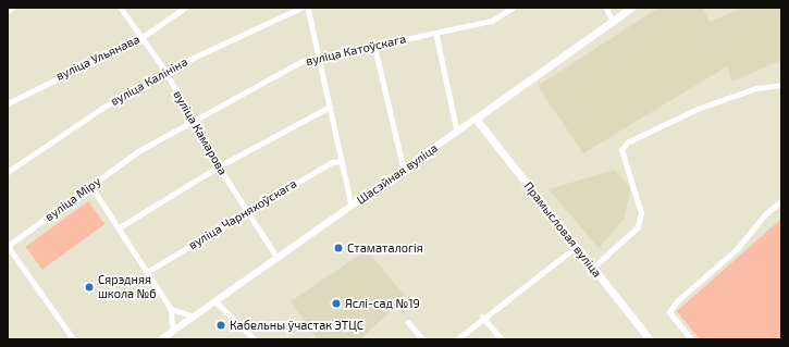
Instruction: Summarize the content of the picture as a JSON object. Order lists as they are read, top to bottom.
{
  "streets": {
    "main road": ["Шасэйная вуліца", "Прамысловая вуліца"],
    "street": [
      "вуліца Катоўскага",
      "вуліца Ульянава",
      "вуліца Калініна",
      "вуліца Камарова",
      "вуліца Міру",
      "вуліца Чарняхоўскага"
    ]
  },
  "crossings": [
    ["вуліца Катоўскага", "вуліца Камарова"],
    ["вуліца Катоўскага", "вуліца Міру"],
    ["вуліца Ульянава", "вуліца Камарова"],
    ["вуліца Калініна", "вуліца Камарова"],
    ["вуліца Камарова", "Шасэйная вуліца"],
    ["вуліца Камарова", "вуліца Чарняхоўскага"],
    ["Шасэйная вуліца", "Прамысловая вуліца"]
  ],
  "places": [
    "Стаматалогія",
    "Сярэдняя школа №6",
    "Яслі-сад №19",
    "Кабельны ўчастак ЭТЦС"
  ]
}
